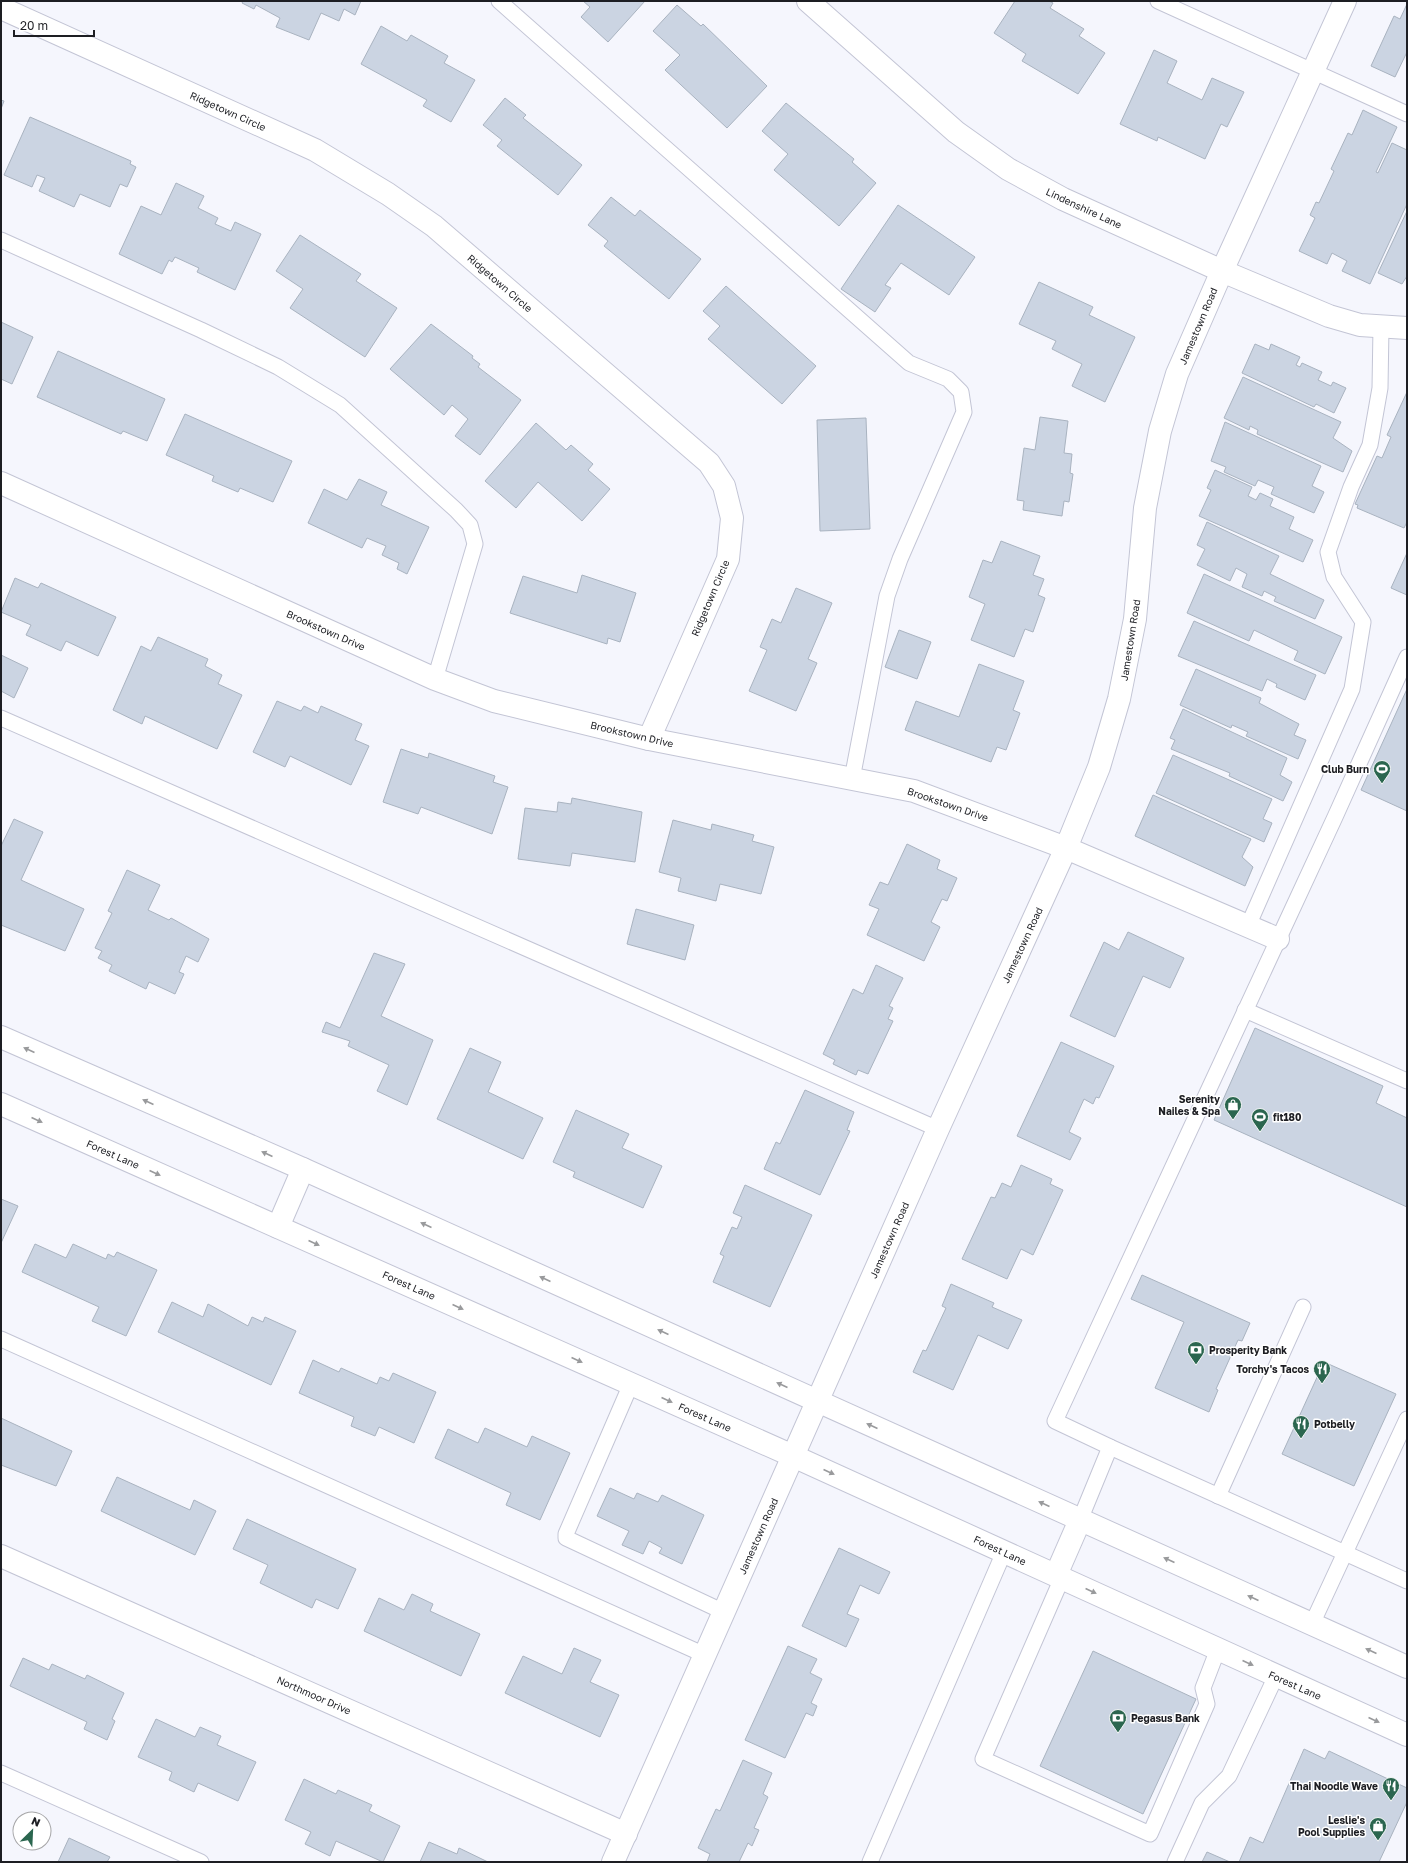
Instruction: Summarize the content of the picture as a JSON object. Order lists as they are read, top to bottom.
{
  "streets": {
    "street": [
      "Ridgetown Circle",
      "Lindenshire Lane",
      "Jamestown Road",
      "Brookstown Drive",
      "Forest Lane",
      "Northmoor Drive"
    ]
  },
  "crossings": [
    ["Ridgetown Circle", "Brookstown Drive"],
    ["Lindenshire Lane", "Jamestown Road"],
    ["Jamestown Road", "Brookstown Drive"],
    ["Jamestown Road", "Forest Lane"],
    ["Jamestown Road", "Northmoor Drive"]
  ],
  "places": {
    "sports": ["Club Burn", "fit180"],
    "shop": ["Serenity Nailes & Spa", "Leslie's Pool Supplies"],
    "bank": ["Prosperity Bank", "Pegasus Bank"],
    "restaurant": ["Torchy's Tacos", "Potbelly", "Thai Noodle Wave"]
  },
  "scale_bar": "20 m",
  "north": "top right"
}
